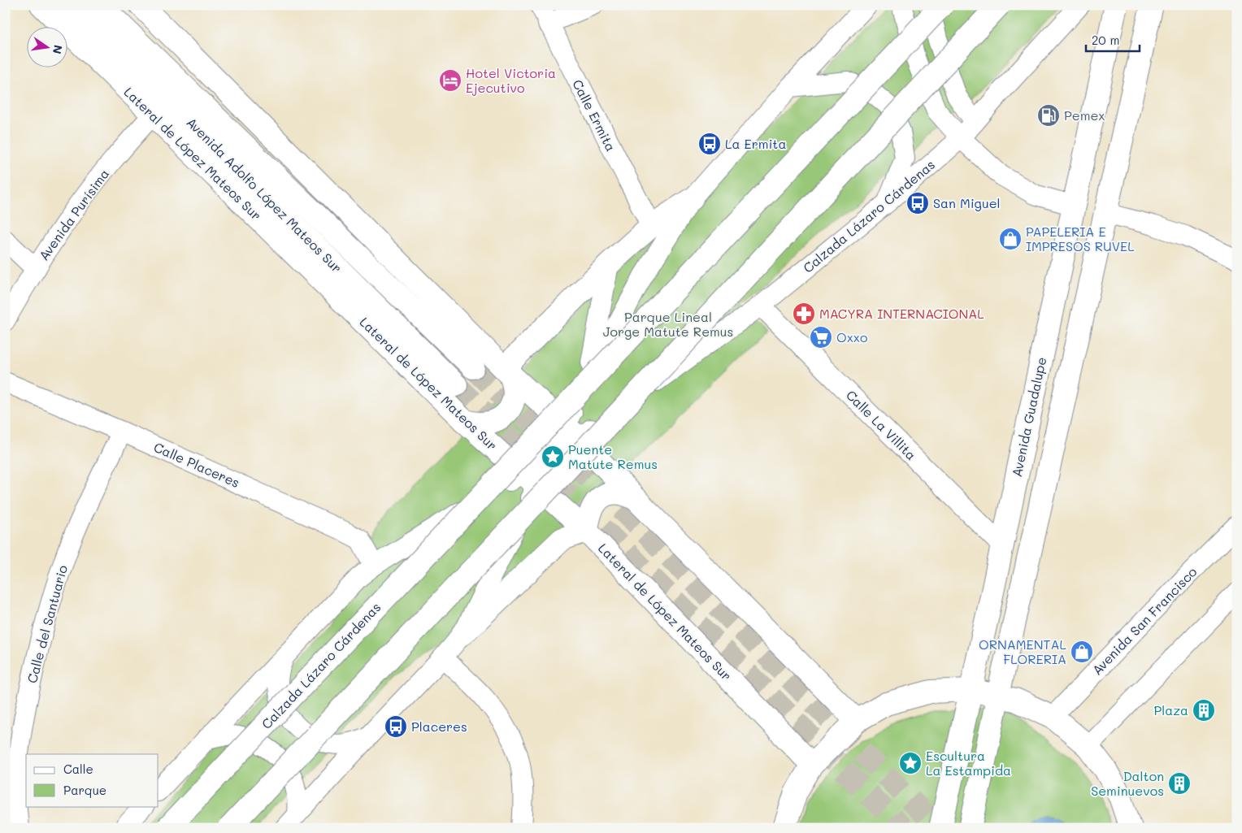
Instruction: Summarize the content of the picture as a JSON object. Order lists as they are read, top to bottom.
{
  "streets": {
    "main road": [
      "Lateral de López Mateos Sur",
      "Avenida Adolfo López Mateos Sur",
      "Calzada Lázaro Cárdenas",
      "Avenida Guadalupe"
    ],
    "street": [
      "Calle Ermita",
      "Avenida Purísima",
      "Calle La Villita",
      "Calle Placeres",
      "Avenida San Francisco",
      "Calle del Santuario"
    ]
  },
  "crossings": [
    ["Lateral de López Mateos Sur", "Avenida Purísima"],
    ["Lateral de López Mateos Sur", "Calzada Lázaro Cárdenas"],
    ["Calzada Lázaro Cárdenas", "Calle La Villita"],
    ["Calzada Lázaro Cárdenas", "Calle Placeres"],
    ["Avenida Guadalupe", "Calle La Villita"],
    ["Calle Placeres", "Calle del Santuario"]
  ],
  "parks": ["Parque Lineal Jorge Matute Remus"],
  "places": {
    "hotel": ["Hotel Victoria Ejecutivo"],
    "fuel station": ["Pemex"],
    "bus stop": ["La Ermita", "San Miguel", "Placeres"],
    "shop": ["PAPELERIA E IMPRESOS RUVEL", "ORNAMENTAL FLORERIA"],
    "pharmacy": ["MACYRA INTERNACIONAL"],
    "supermarket": ["Oxxo"],
    "place": ["Puente Matute Remus", "Escultura La Estampida"],
    "building": ["Plaza", "Dalton Seminuevos"]
  },
  "legend": ["Calle", "Parque"],
  "scale_bar": "20 m",
  "north": "right"
}
